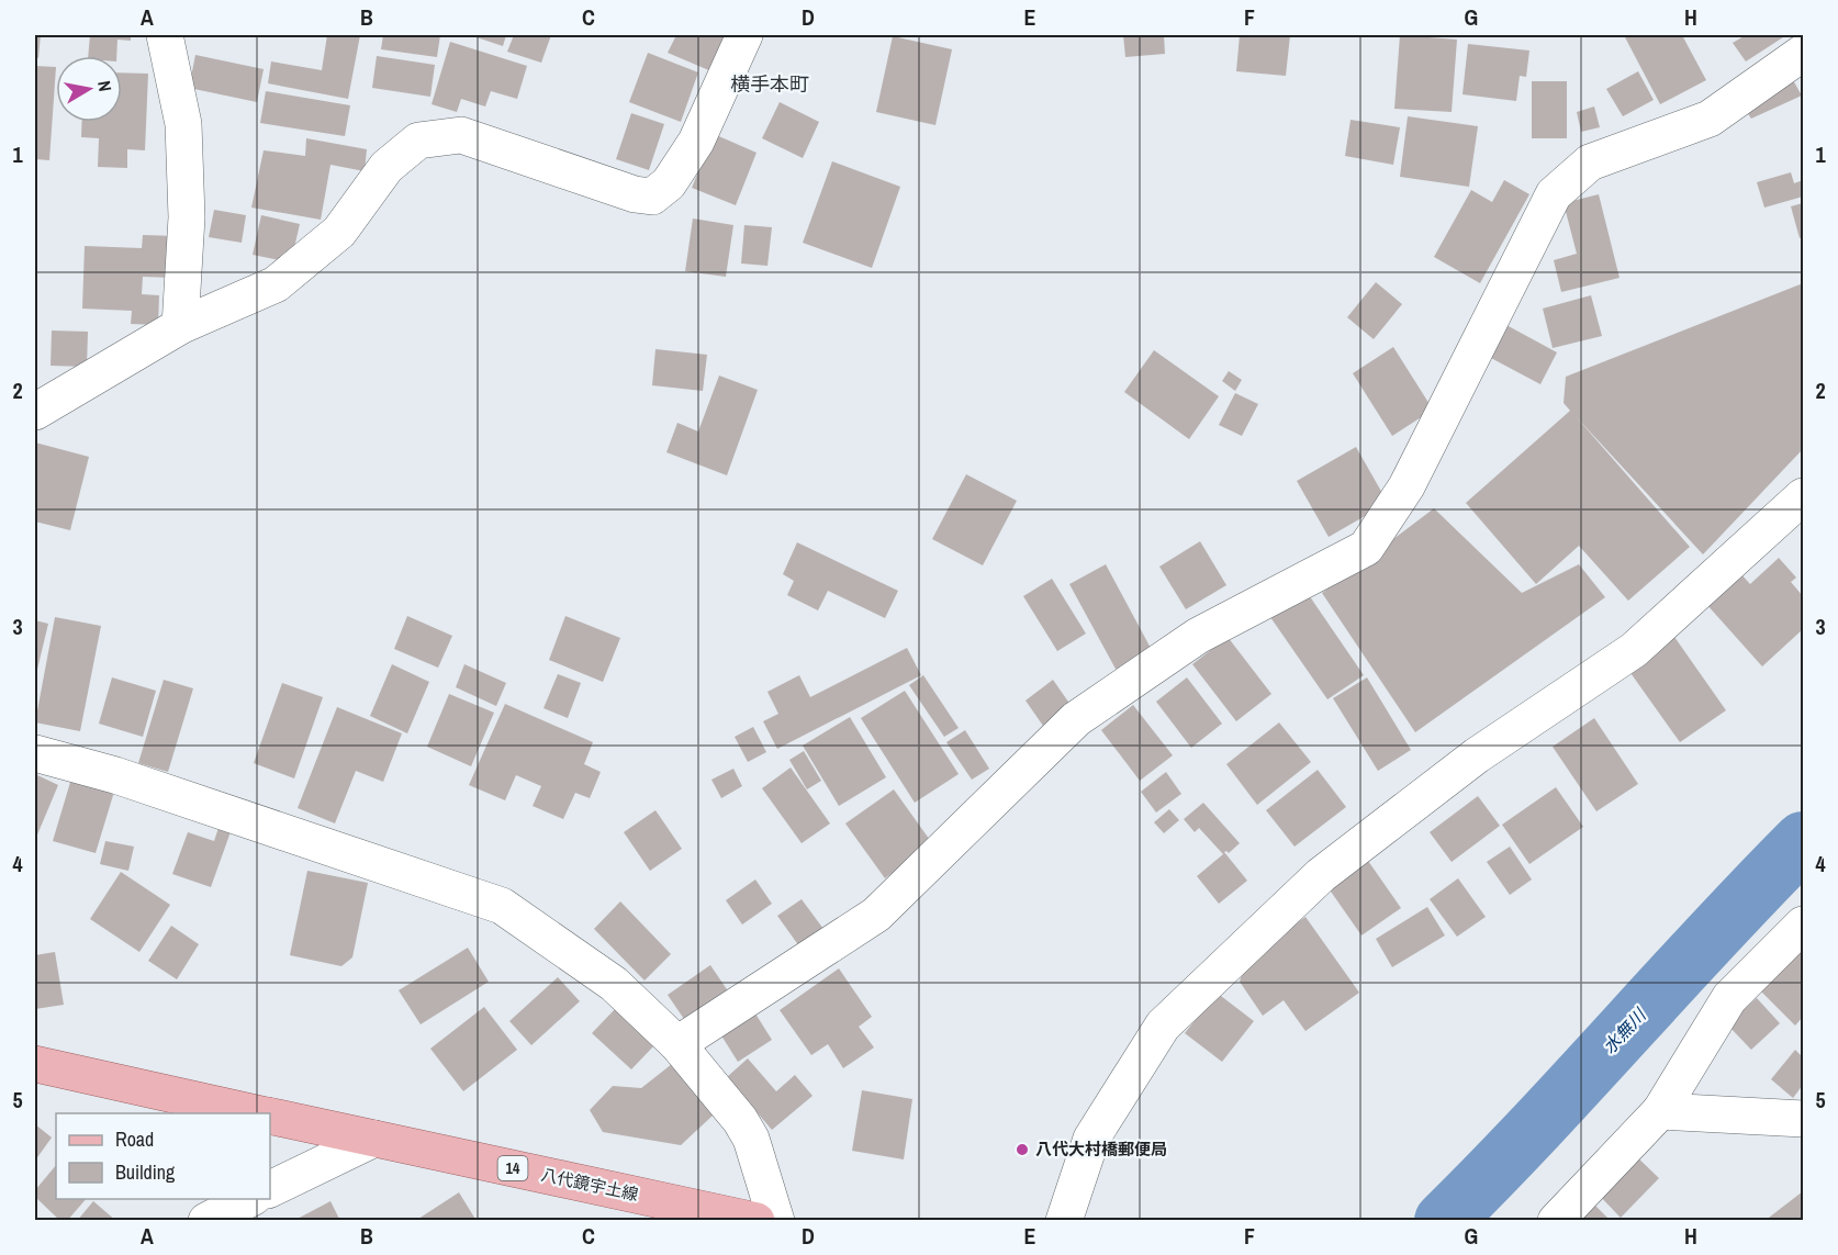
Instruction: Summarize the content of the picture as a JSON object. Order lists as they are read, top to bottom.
{
  "streets": {
    "main road": ["14", "八代鏡宇土線"]
  },
  "districts": ["横手本町"],
  "water": ["水無川"],
  "places": ["八代大村橋郵便局"],
  "legend": ["Road", "Building"],
  "north": "right",
  "grid": {
    "columns": [
      "A",
      "B",
      "C",
      "D",
      "E",
      "F",
      "G",
      "H"
    ],
    "rows": [
      "1",
      "2",
      "3",
      "4",
      "5"
    ]
  }
}
